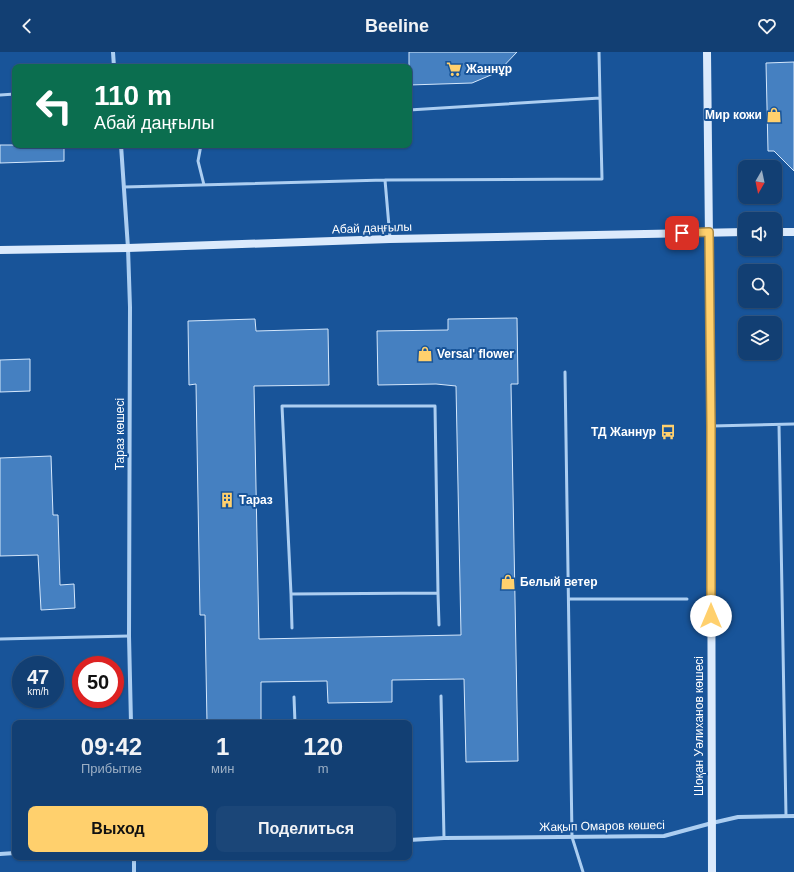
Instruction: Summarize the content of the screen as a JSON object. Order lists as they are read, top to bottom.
{
  "streets": {
    "main road": ["Абай даңғылы", "Шоқан Уәлиханов көшесі"],
    "street": ["Тараз көшесі", "Жақып Омаров көшесі"]
  },
  "crossings": [
    ["Абай даңғылы", "Тараз көшесі"],
    ["Абай даңғылы", "Шоқан Уәлиханов көшесі"],
    ["Шоқан Уәлиханов көшесі", "Жақып Омаров көшесі"]
  ],
  "places": {
    "supermarket": ["Жаннұр"],
    "shop": ["Мир кожи", "Versal' flower", "Белый ветер"],
    "bus stop": ["ТД Жаннур"],
    "building": ["Тараз"]
  },
  "north": "bottom",
  "page": {
    "header": "Beeline",
    "turn": ["110 m", "Абай даңғылы"],
    "speed": "47 km/h",
    "limit": "50",
    "eta": [
      "09:42",
      "Прибытие",
      "1",
      "мин",
      "120",
      "m"
    ],
    "buttons": ["Выход", "Поделиться"]
  }
}
